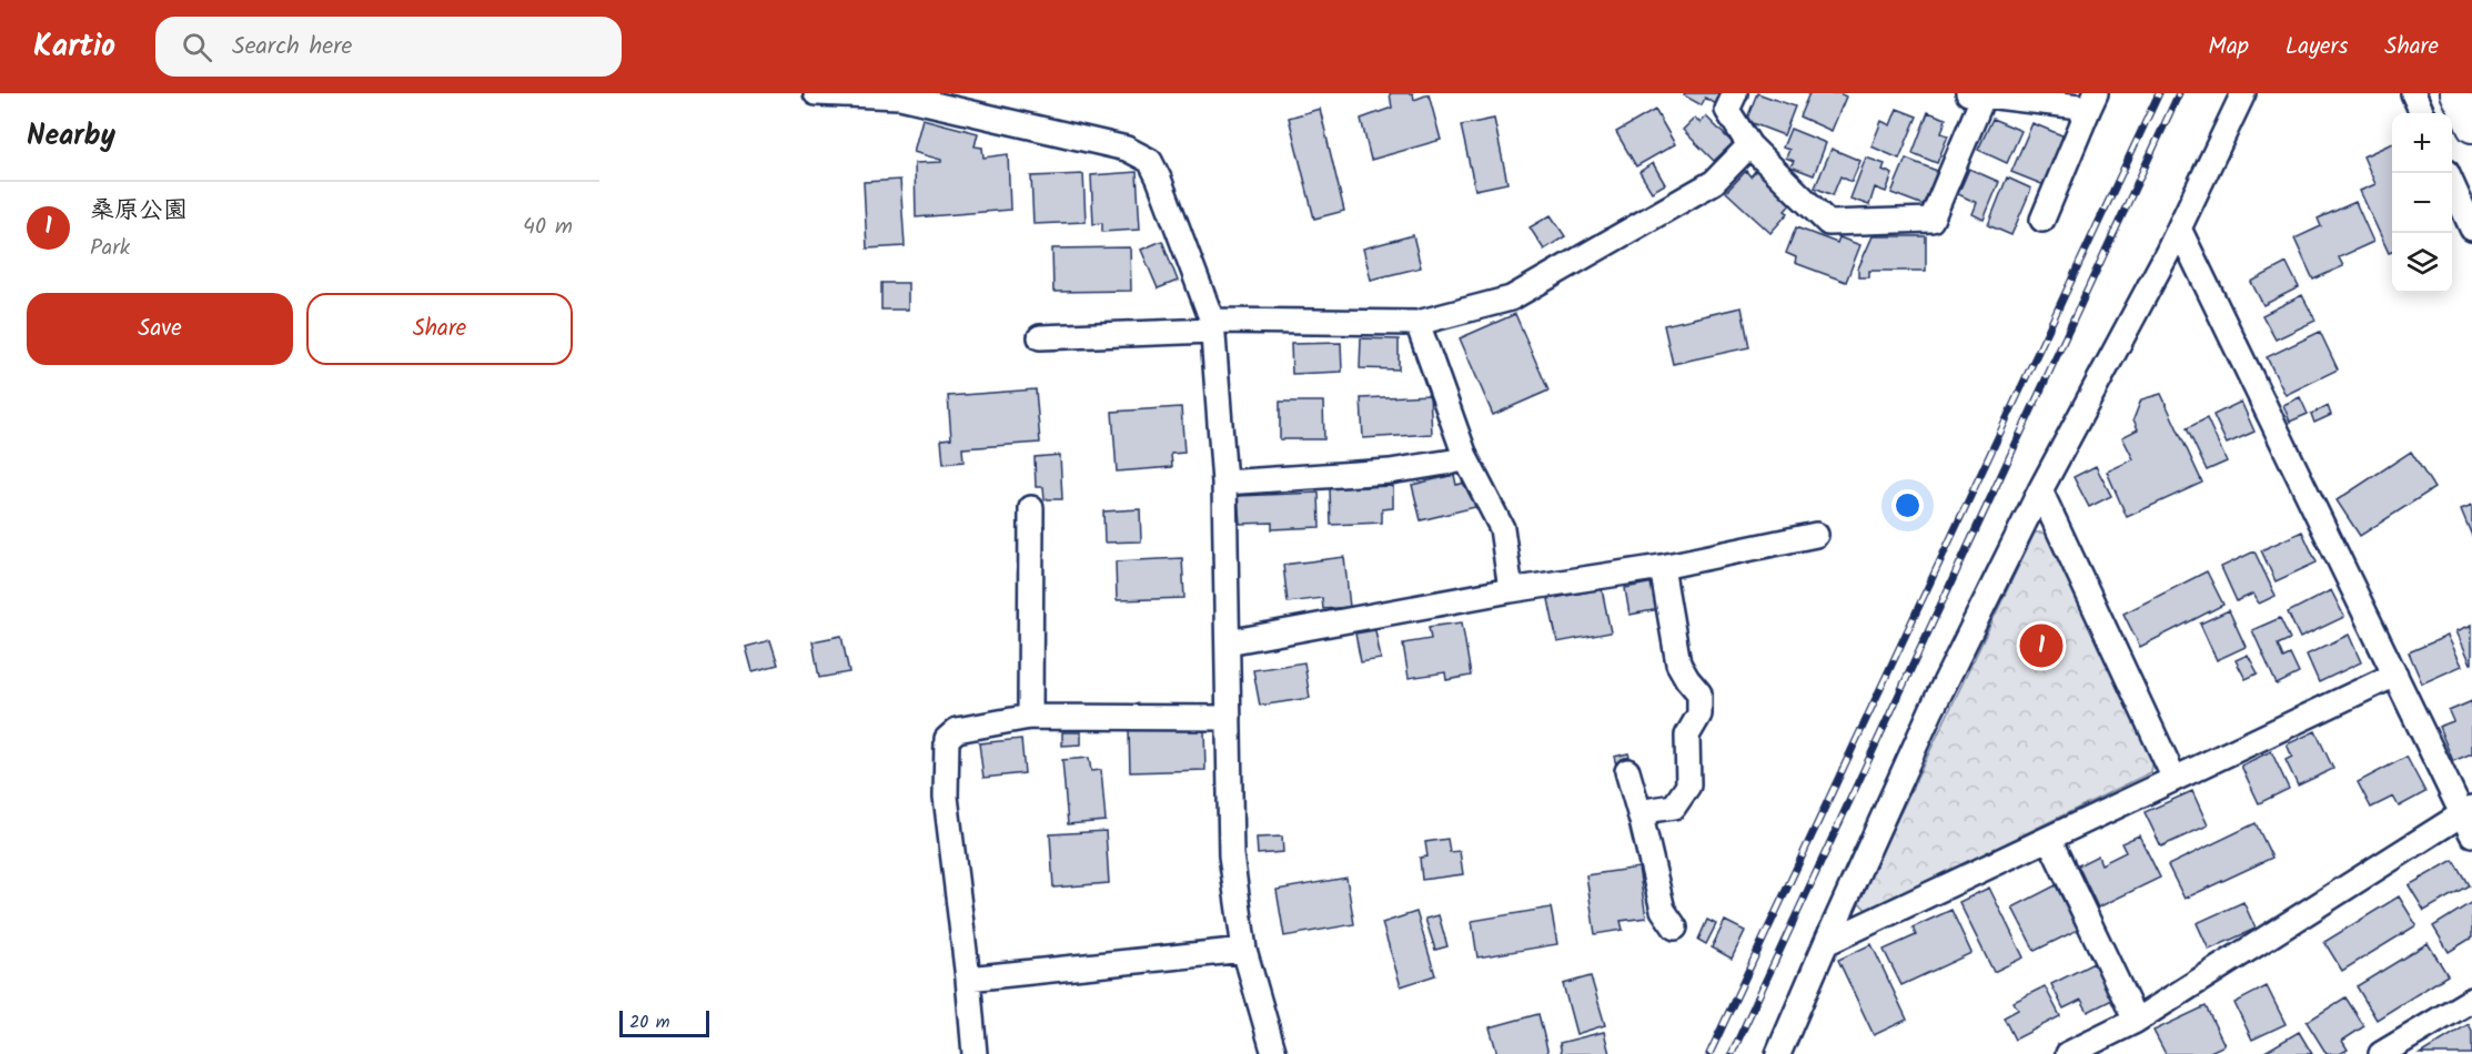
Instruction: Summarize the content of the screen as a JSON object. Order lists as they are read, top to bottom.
{
  "scale_bar": "20 m",
  "page": {
    "header": "Kartio",
    "search": "Search here",
    "nav": ["Map", "Layers", "Share"],
    "heading": "Nearby",
    "map_buttons": ["+", "−"],
    "list": [
      {
        "mark": "1",
        "name": "桑原公園",
        "note": "Park",
        "value": "40 m"
      }
    ],
    "buttons": ["Save", "Share"],
    "pins": "1",
    "scale": "20 m"
  }
}
